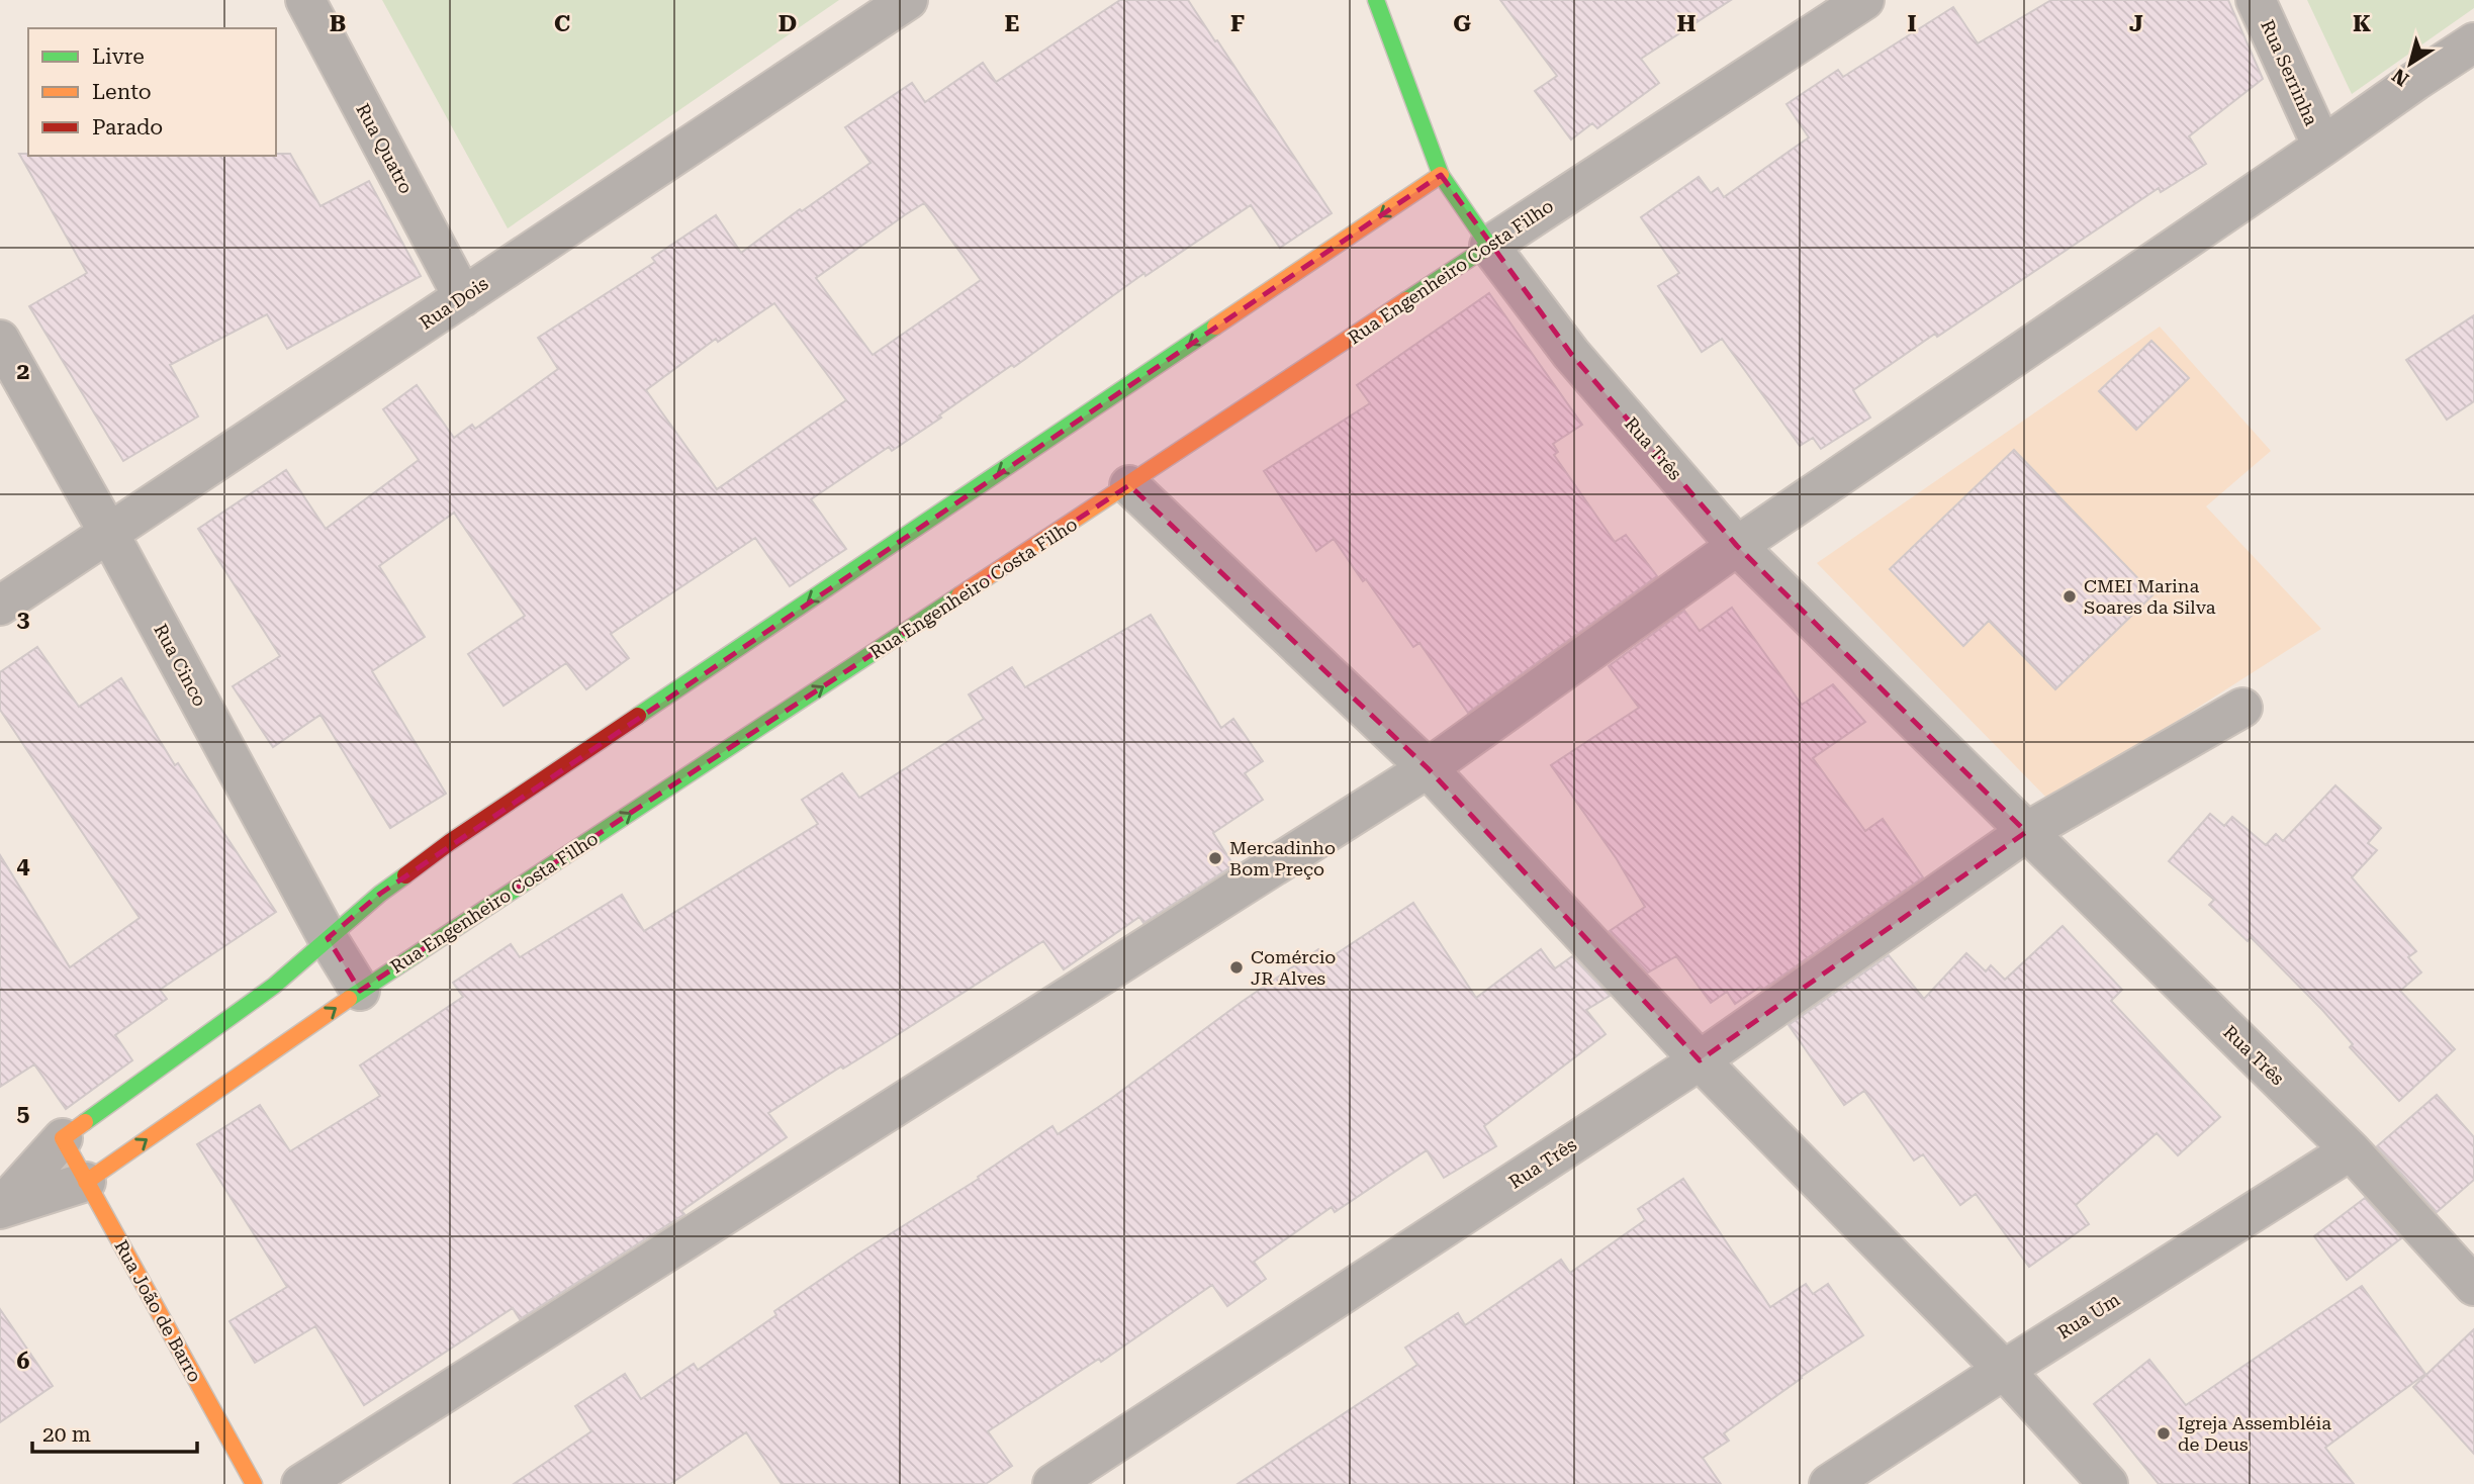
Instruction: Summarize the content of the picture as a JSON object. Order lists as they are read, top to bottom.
{
  "streets": {
    "street": [
      "Rua Serrinha",
      "Rua Quatro",
      "Rua Engenheiro Costa Filho",
      "Rua Dois",
      "Rua Três",
      "Rua Cinco",
      "Rua João de Barro",
      "Rua Um"
    ]
  },
  "crossings": [
    ["Rua Quatro", "Rua Dois"],
    ["Rua Engenheiro Costa Filho", "Rua Três"],
    ["Rua Engenheiro Costa Filho", "Rua Cinco"],
    ["Rua Engenheiro Costa Filho", "Rua João de Barro"],
    ["Rua Dois", "Rua Cinco"],
    ["Rua Três", "Rua Um"]
  ],
  "places": [
    "CMEI Marina Soares da Silva",
    "Mercadinho Bom Preço",
    "Comércio JR Alves",
    "Igreja Assembléia de Deus"
  ],
  "legend": ["Livre", "Lento", "Parado"],
  "scale_bar": "20 m",
  "north": "bottom left",
  "grid": {
    "columns": [
      "B",
      "C",
      "D",
      "E",
      "F",
      "G",
      "H",
      "I",
      "J",
      "K"
    ],
    "rows": [
      "2",
      "3",
      "4",
      "5",
      "6"
    ]
  }
}
